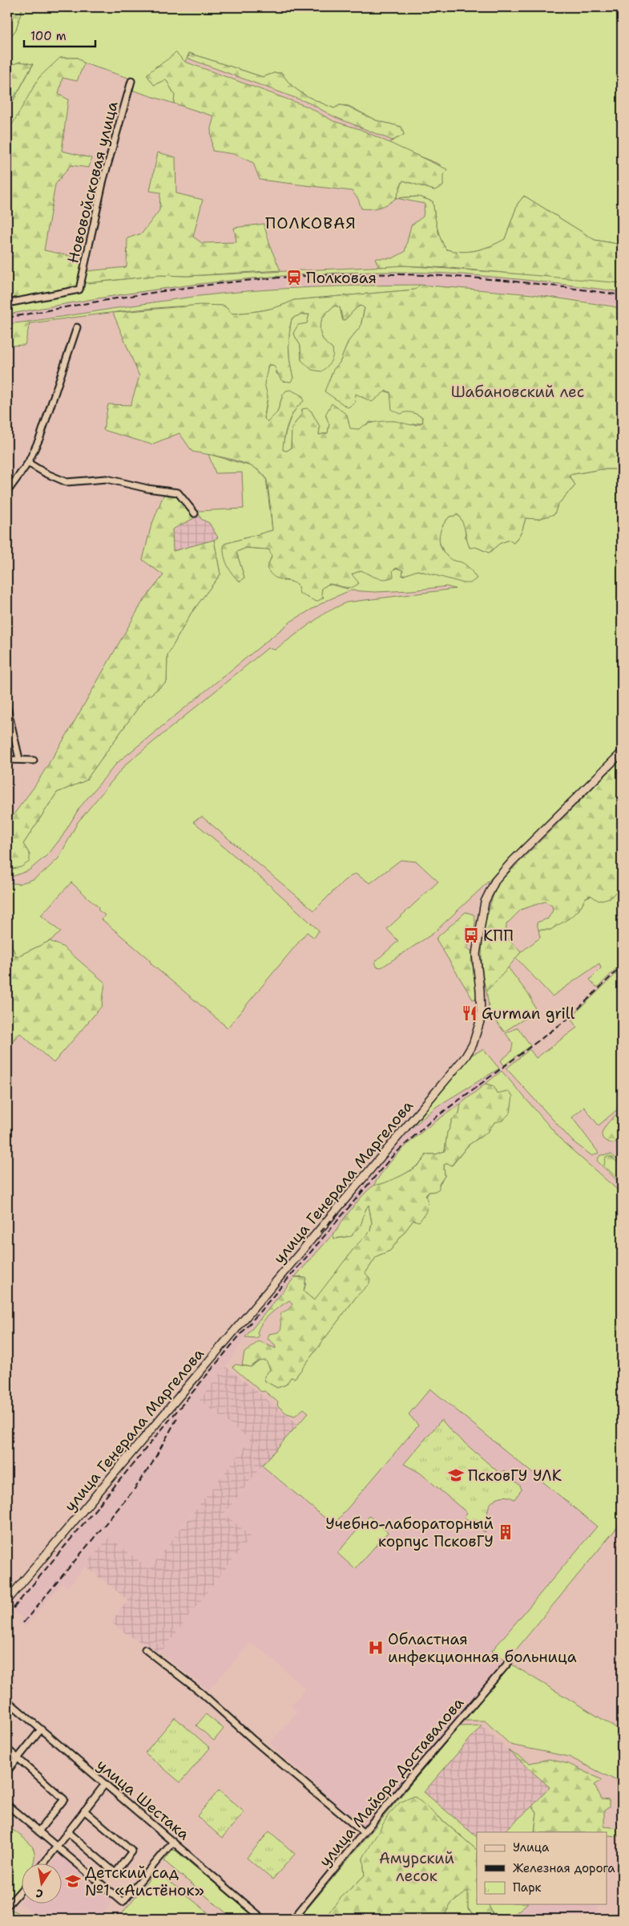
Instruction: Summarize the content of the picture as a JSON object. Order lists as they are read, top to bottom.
{
  "streets": {
    "main road": ["улица Генерала Маргелова"],
    "street": ["Нововойсковая улица", "улица Майора Доставалова", "улица Шестака"]
  },
  "districts": ["ПОЛКОВАЯ"],
  "parks": ["Шабановский лес", "Амурский лесок"],
  "places": {
    "station": ["Полковая"],
    "bus stop": ["КПП"],
    "restaurant": ["Gurman grill"],
    "school or university": ["ПсковГУ УЛК", "Детский сад №1 «Аистёнок»"],
    "building": ["Учебно-лабораторный корпус ПсковГУ"],
    "hospital": ["Областная инфекционная больница"]
  },
  "legend": ["Улица", "Железная дорога", "Парк"],
  "scale_bar": "100 m",
  "north": "bottom"
}
